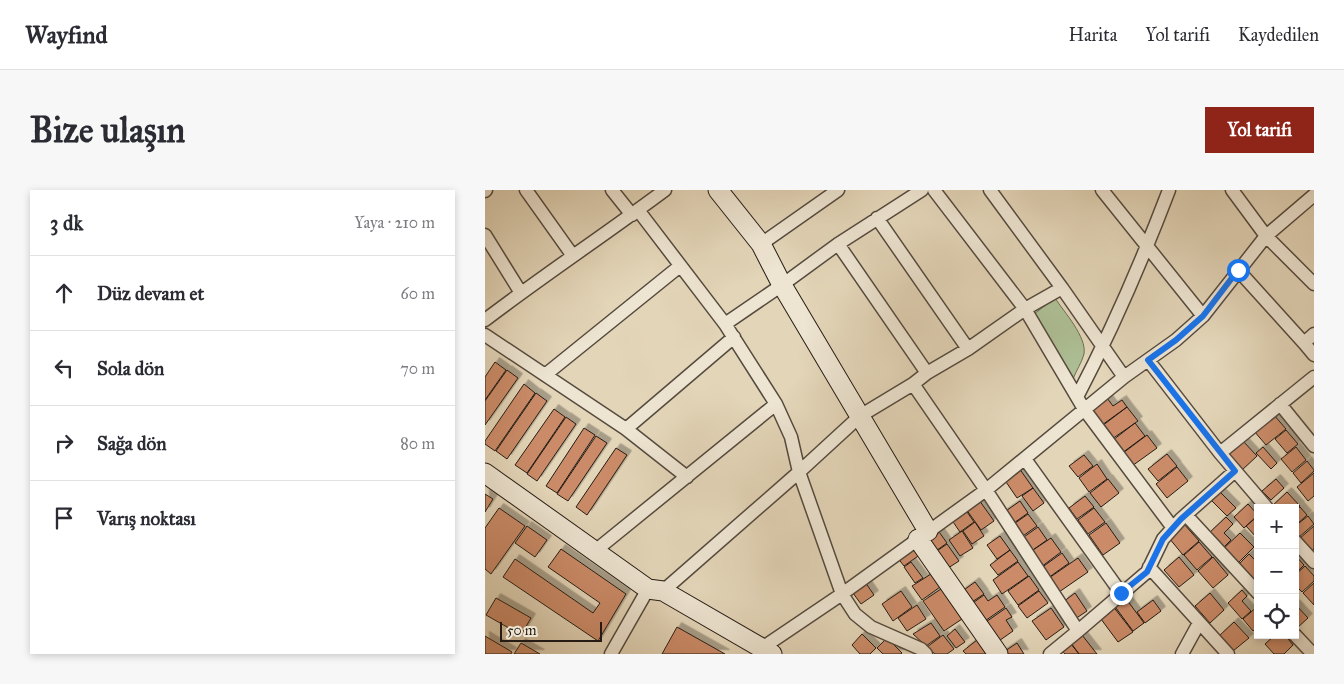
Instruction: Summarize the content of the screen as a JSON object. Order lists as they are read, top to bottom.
{
  "scale_bar": "50 m",
  "page": {
    "header": "Wayfind",
    "nav": ["Harita", "Yol tarifi", "Kaydedilen"],
    "buttons": "Yol tarifi",
    "title": "Bize ulaşın",
    "heading": ["3 dk", "Yaya · 210 m"],
    "list": [
      ["Düz devam et", "60 m"],
      ["Sola dön", "70 m"],
      ["Sağa dön", "80 m"],
      "Varış noktası"
    ],
    "map_buttons": ["+", "−"],
    "scale": "50 m"
  }
}
